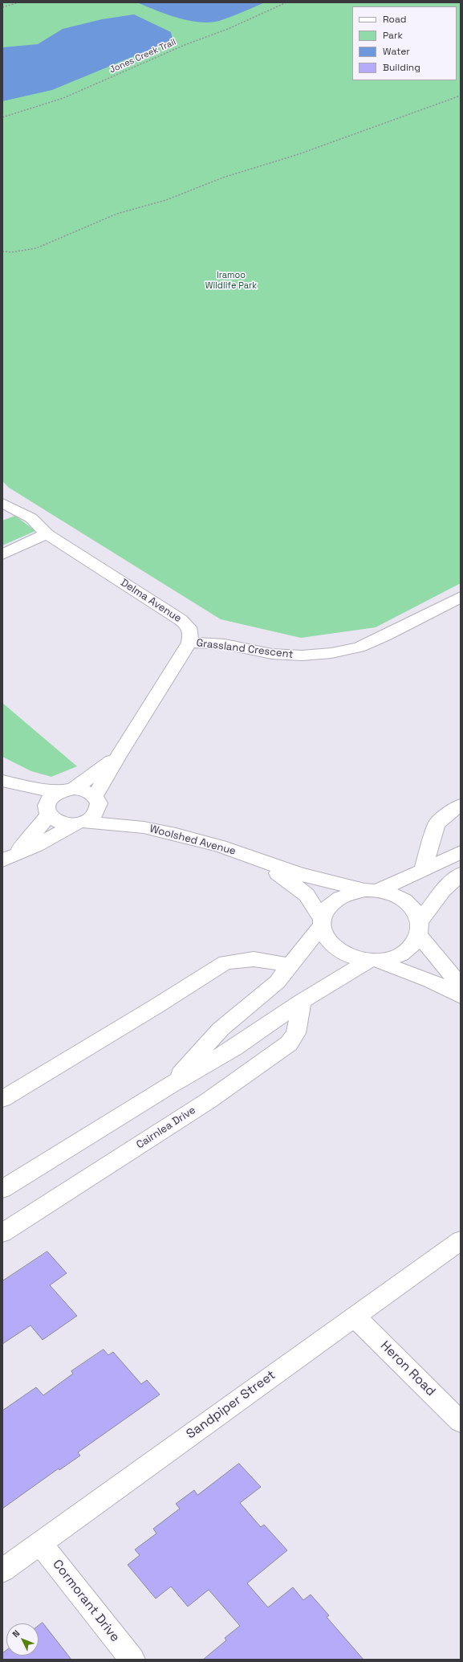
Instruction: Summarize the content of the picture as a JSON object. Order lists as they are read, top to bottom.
{
  "streets": {
    "street": [
      "Delma Avenue",
      "Grassland Crescent",
      "Woolshed Avenue",
      "Cairnlea Drive",
      "Heron Road",
      "Sandpiper Street",
      "Cormorant Drive"
    ],
    "path": ["Jones Creek Trail"]
  },
  "crossings": [
    ["Delma Avenue", "Grassland Crescent"],
    ["Heron Road", "Sandpiper Street"],
    ["Sandpiper Street", "Cormorant Drive"]
  ],
  "parks": ["Iramoo Wildlife Park"],
  "legend": [
    "Road",
    "Park",
    "Water",
    "Building"
  ],
  "north": "top left"
}
